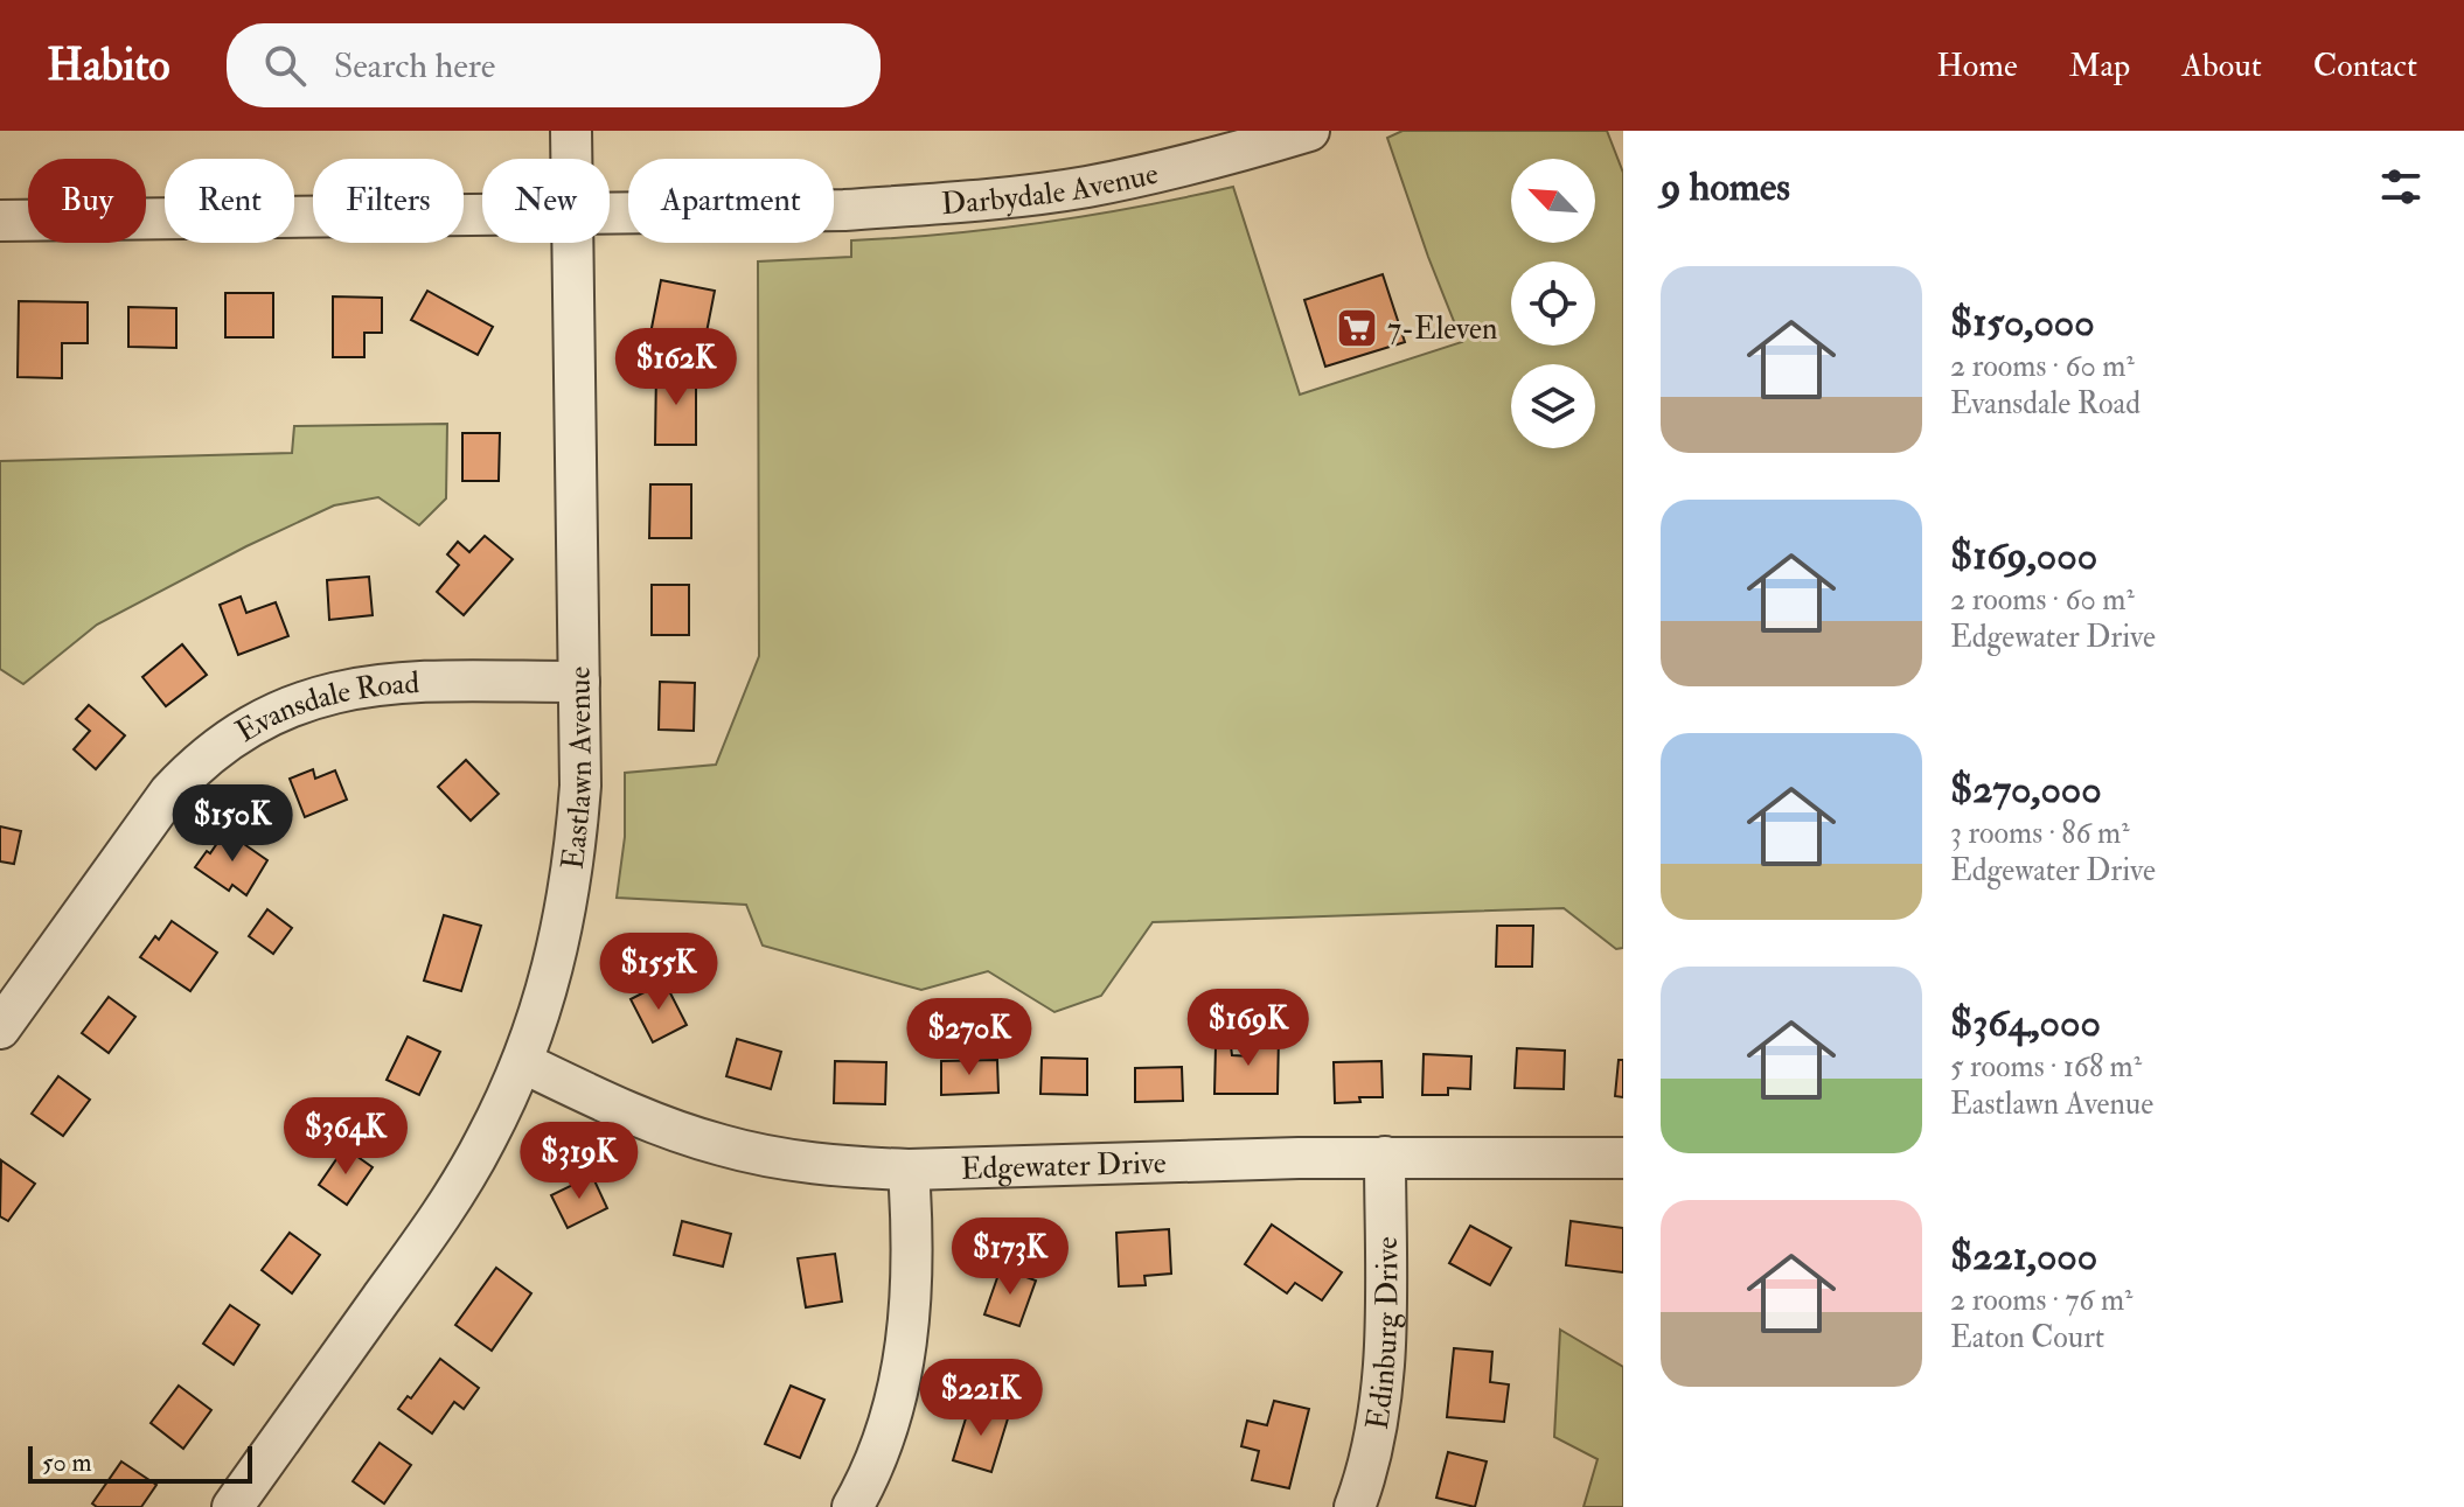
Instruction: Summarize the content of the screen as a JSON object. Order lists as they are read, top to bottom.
{
  "streets": {
    "street": [
      "Darbydale Avenue",
      "Evansdale Road",
      "Eastlawn Avenue",
      "Edgewater Drive",
      "Edinburg Drive"
    ]
  },
  "crossings": [
    ["Evansdale Road", "Eastlawn Avenue"],
    ["Eastlawn Avenue", "Edgewater Drive"],
    ["Edgewater Drive", "Edinburg Drive"]
  ],
  "places": {
    "supermarket": ["7-Eleven"]
  },
  "scale_bar": "50 m",
  "north": "top left",
  "page": {
    "header": "Habito",
    "search": "Search here",
    "nav": [
      "Home",
      "Map",
      "About",
      "Contact"
    ],
    "heading": "9 homes",
    "chip": [
      "Buy",
      "Rent",
      "Filters",
      "New",
      "Apartment"
    ],
    "list": [
      {
        "name": "$150,000",
        "note": "2 rooms · 60 m² · Evansdale Road"
      },
      {
        "name": "$169,000",
        "note": "2 rooms · 60 m² · Edgewater Drive"
      },
      {
        "name": "$270,000",
        "note": "3 rooms · 86 m² · Edgewater Drive"
      },
      {
        "name": "$364,000",
        "note": "5 rooms · 168 m² · Eastlawn Avenue"
      },
      {
        "name": "$221,000",
        "note": "2 rooms · 76 m² · Eaton Court"
      }
    ],
    "price": [
      "$162K",
      "$150K",
      "$155K",
      "$169K",
      "$270K",
      "$364K",
      "$319K",
      "$173K",
      "$221K"
    ],
    "scale": "50 m"
  }
}
